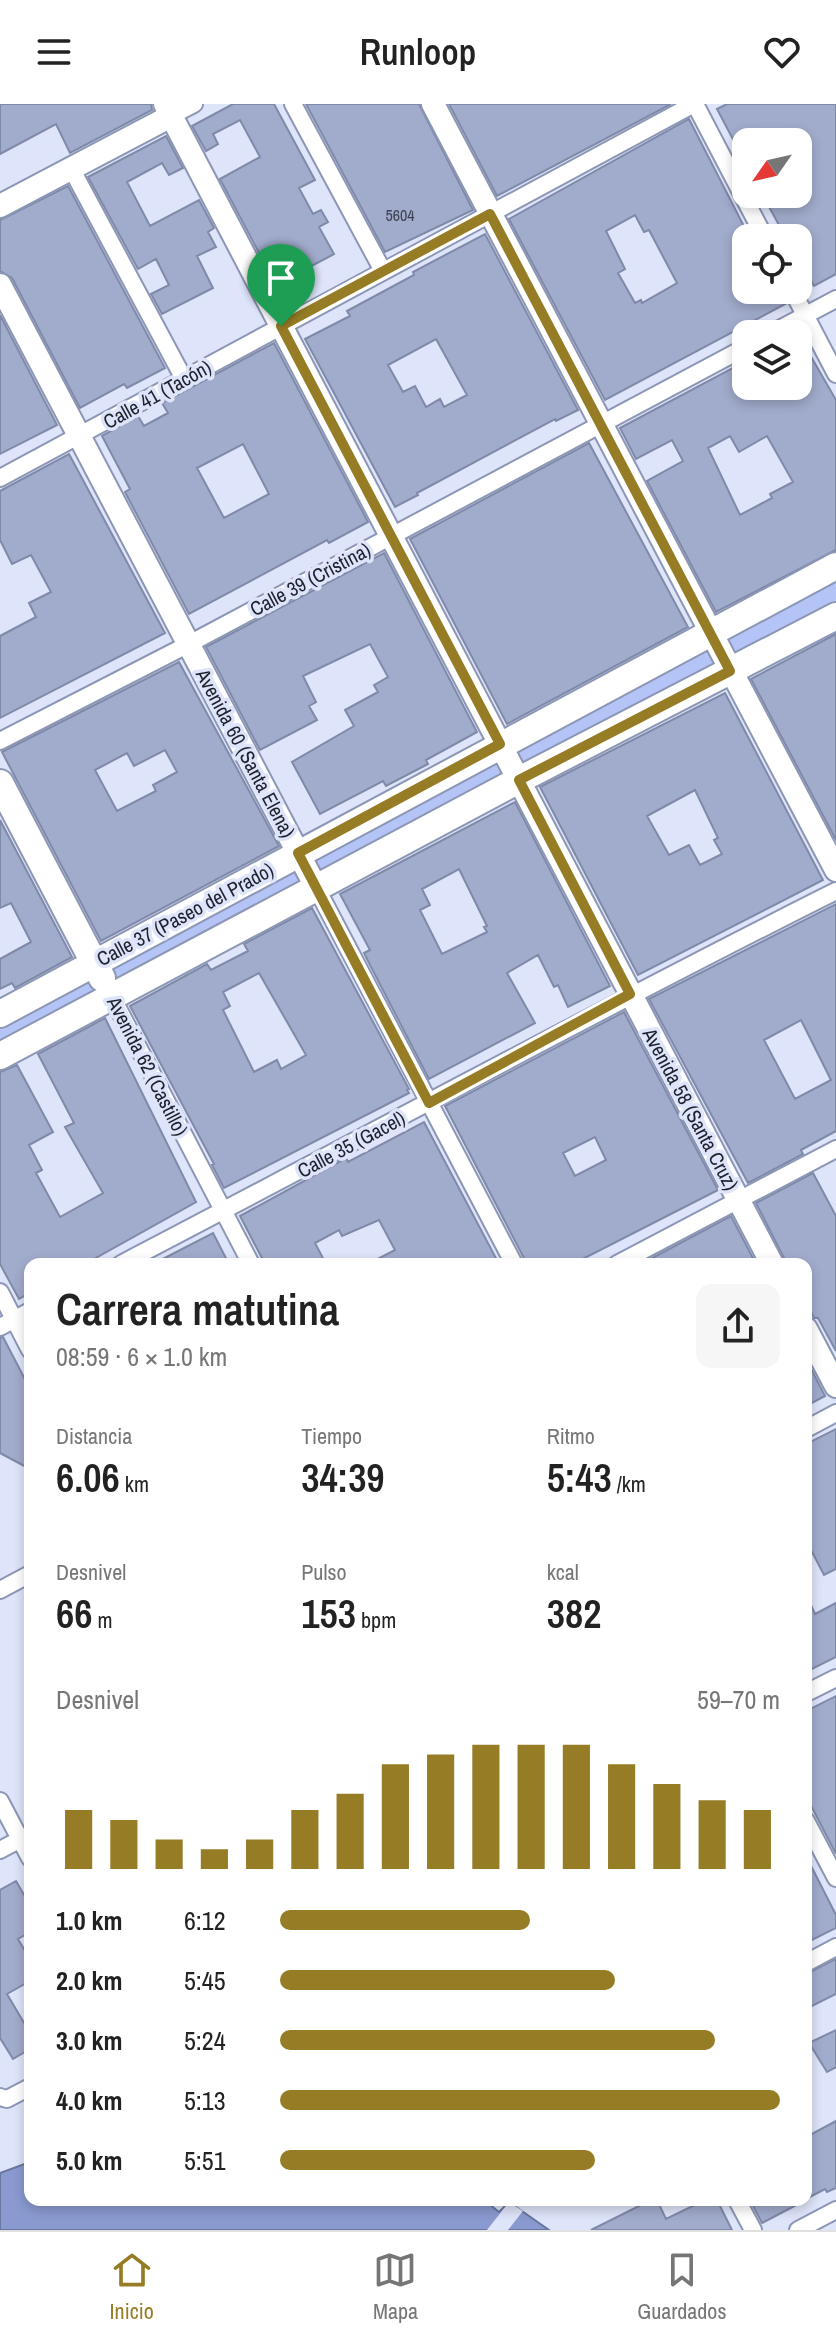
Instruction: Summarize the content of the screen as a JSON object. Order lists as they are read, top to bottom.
{
  "streets": {
    "main road": [
      "Avenida 60 (Santa Elena)",
      "Calle 37 (Paseo del Prado)",
      "Avenida 62 (Castillo)",
      "Avenida 58 (Santa Cruz)"
    ],
    "street": ["Calle 41 (Tacón)", "Calle 39 (Cristina)", "Calle 35 (Gacel)"]
  },
  "crossings": [
    ["Calle 41 (Tacón)", "Avenida 60 (Santa Elena)"],
    ["Calle 41 (Tacón)", "Avenida 58 (Santa Cruz)"],
    ["Calle 39 (Cristina)", "Avenida 60 (Santa Elena)"],
    ["Calle 39 (Cristina)", "Avenida 58 (Santa Cruz)"],
    ["Avenida 60 (Santa Elena)", "Calle 37 (Paseo del Prado)"],
    ["Avenida 60 (Santa Elena)", "Calle 35 (Gacel)"],
    ["Calle 37 (Paseo del Prado)", "Avenida 62 (Castillo)"],
    ["Calle 37 (Paseo del Prado)", "Avenida 58 (Santa Cruz)"],
    ["Avenida 62 (Castillo)", "Calle 35 (Gacel)"],
    ["Avenida 58 (Santa Cruz)", "Calle 35 (Gacel)"]
  ],
  "house_numbers": ["5604"],
  "north": "bottom left",
  "page": {
    "header": "Runloop",
    "heading": ["Carrera matutina", "08:59 · 6 × 1.0 km"],
    "stats": [
      ["Distancia", "6.06 km"],
      ["Tiempo", "34:39"],
      ["Ritmo", "5:43 /km"],
      ["Desnivel", "66 m"],
      ["Pulso", "153 bpm"],
      ["kcal", "382"]
    ],
    "chart": ["Desnivel", "59–70 m"],
    "list": [
      {
        "name": "1.0 km",
        "note": "6:12"
      },
      {
        "name": "2.0 km",
        "note": "5:45"
      },
      {
        "name": "3.0 km",
        "note": "5:24"
      },
      {
        "name": "4.0 km",
        "note": "5:13"
      },
      {
        "name": "5.0 km",
        "note": "5:51"
      }
    ],
    "tabs": ["Inicio", "Mapa", "Guardados"]
  }
}
